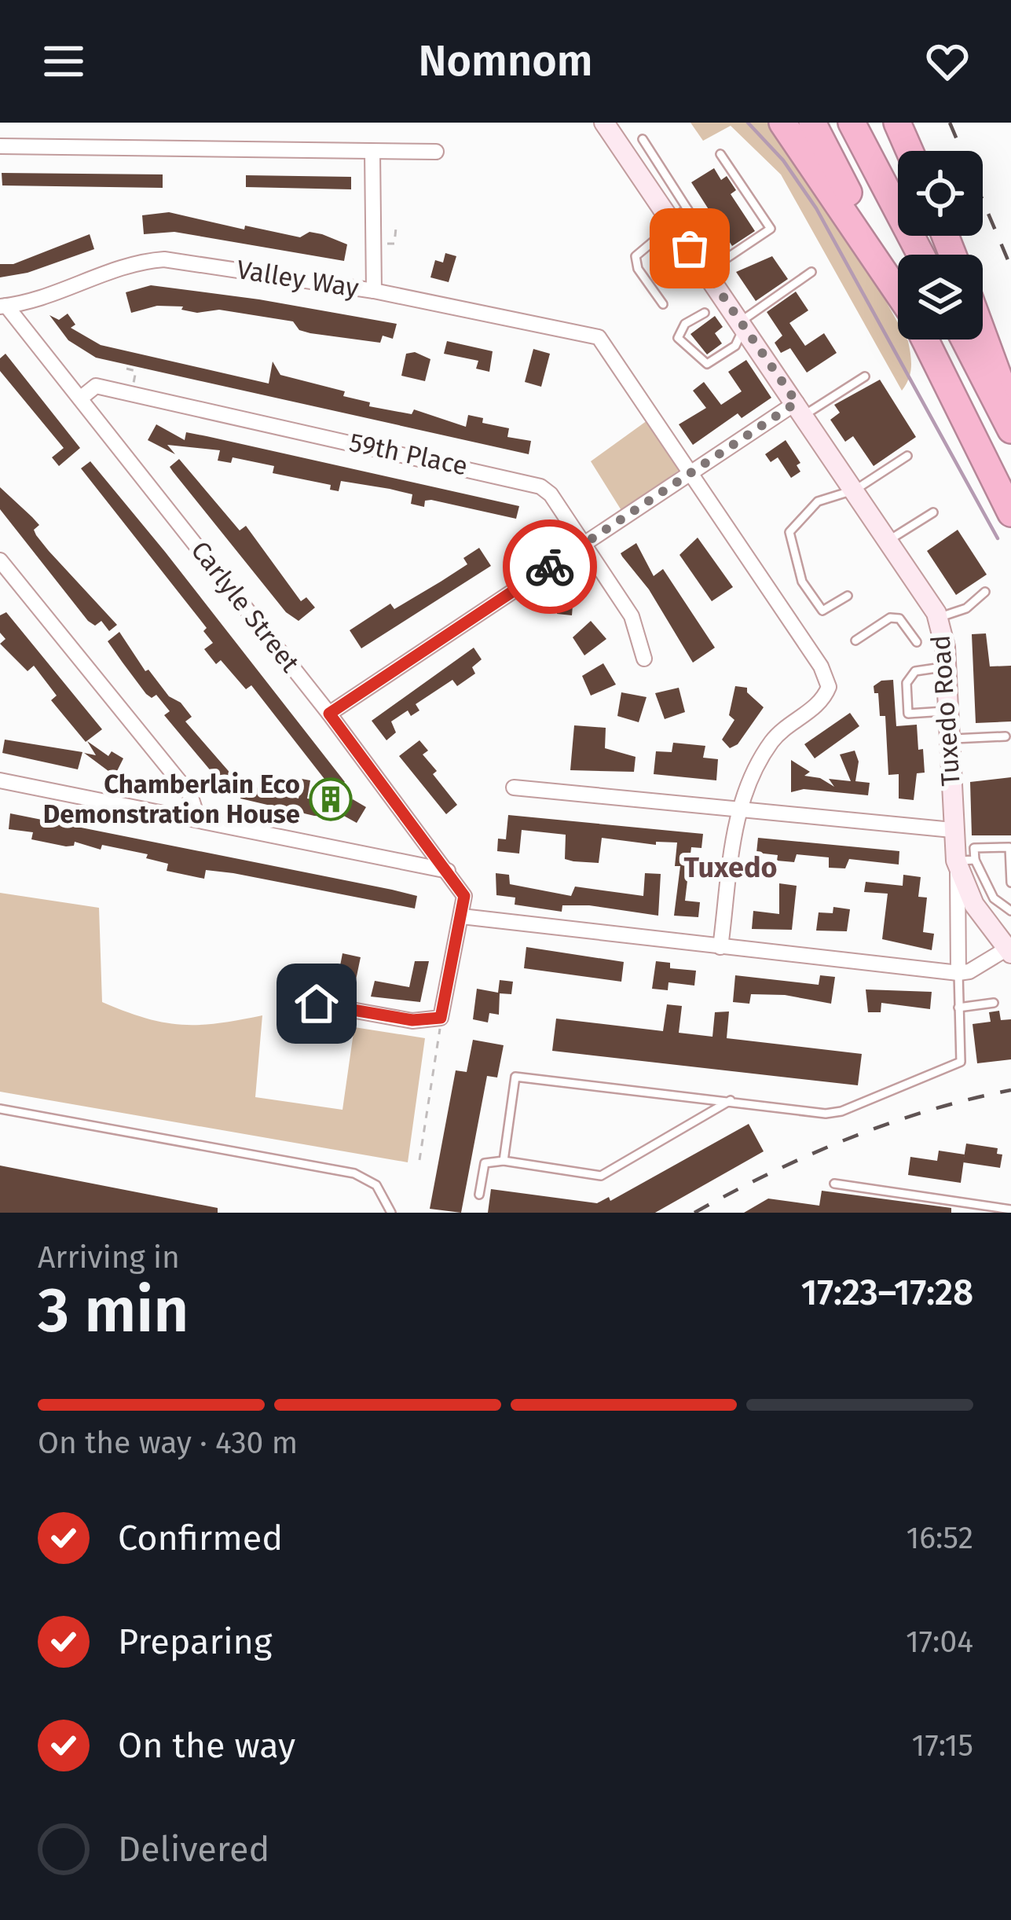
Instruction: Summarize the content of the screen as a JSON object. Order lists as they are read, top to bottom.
{
  "streets": {
    "main road": ["Tuxedo Road"],
    "street": ["Valley Way", "59th Place", "Carlyle Street"]
  },
  "crossings": [
    ["Valley Way", "Carlyle Street"],
    ["59th Place", "Carlyle Street"]
  ],
  "districts": ["Tuxedo"],
  "places": {
    "building": ["Chamberlain Eco Demonstration House"]
  },
  "page": {
    "header": "Nomnom",
    "heading": ["3 min", "Arriving in", "17:23–17:28"],
    "bar": "On the way · 430 m",
    "list": [
      ["Confirmed", "16:52"],
      ["Preparing", "17:04"],
      ["On the way", "17:15"],
      "Delivered"
    ]
  }
}
